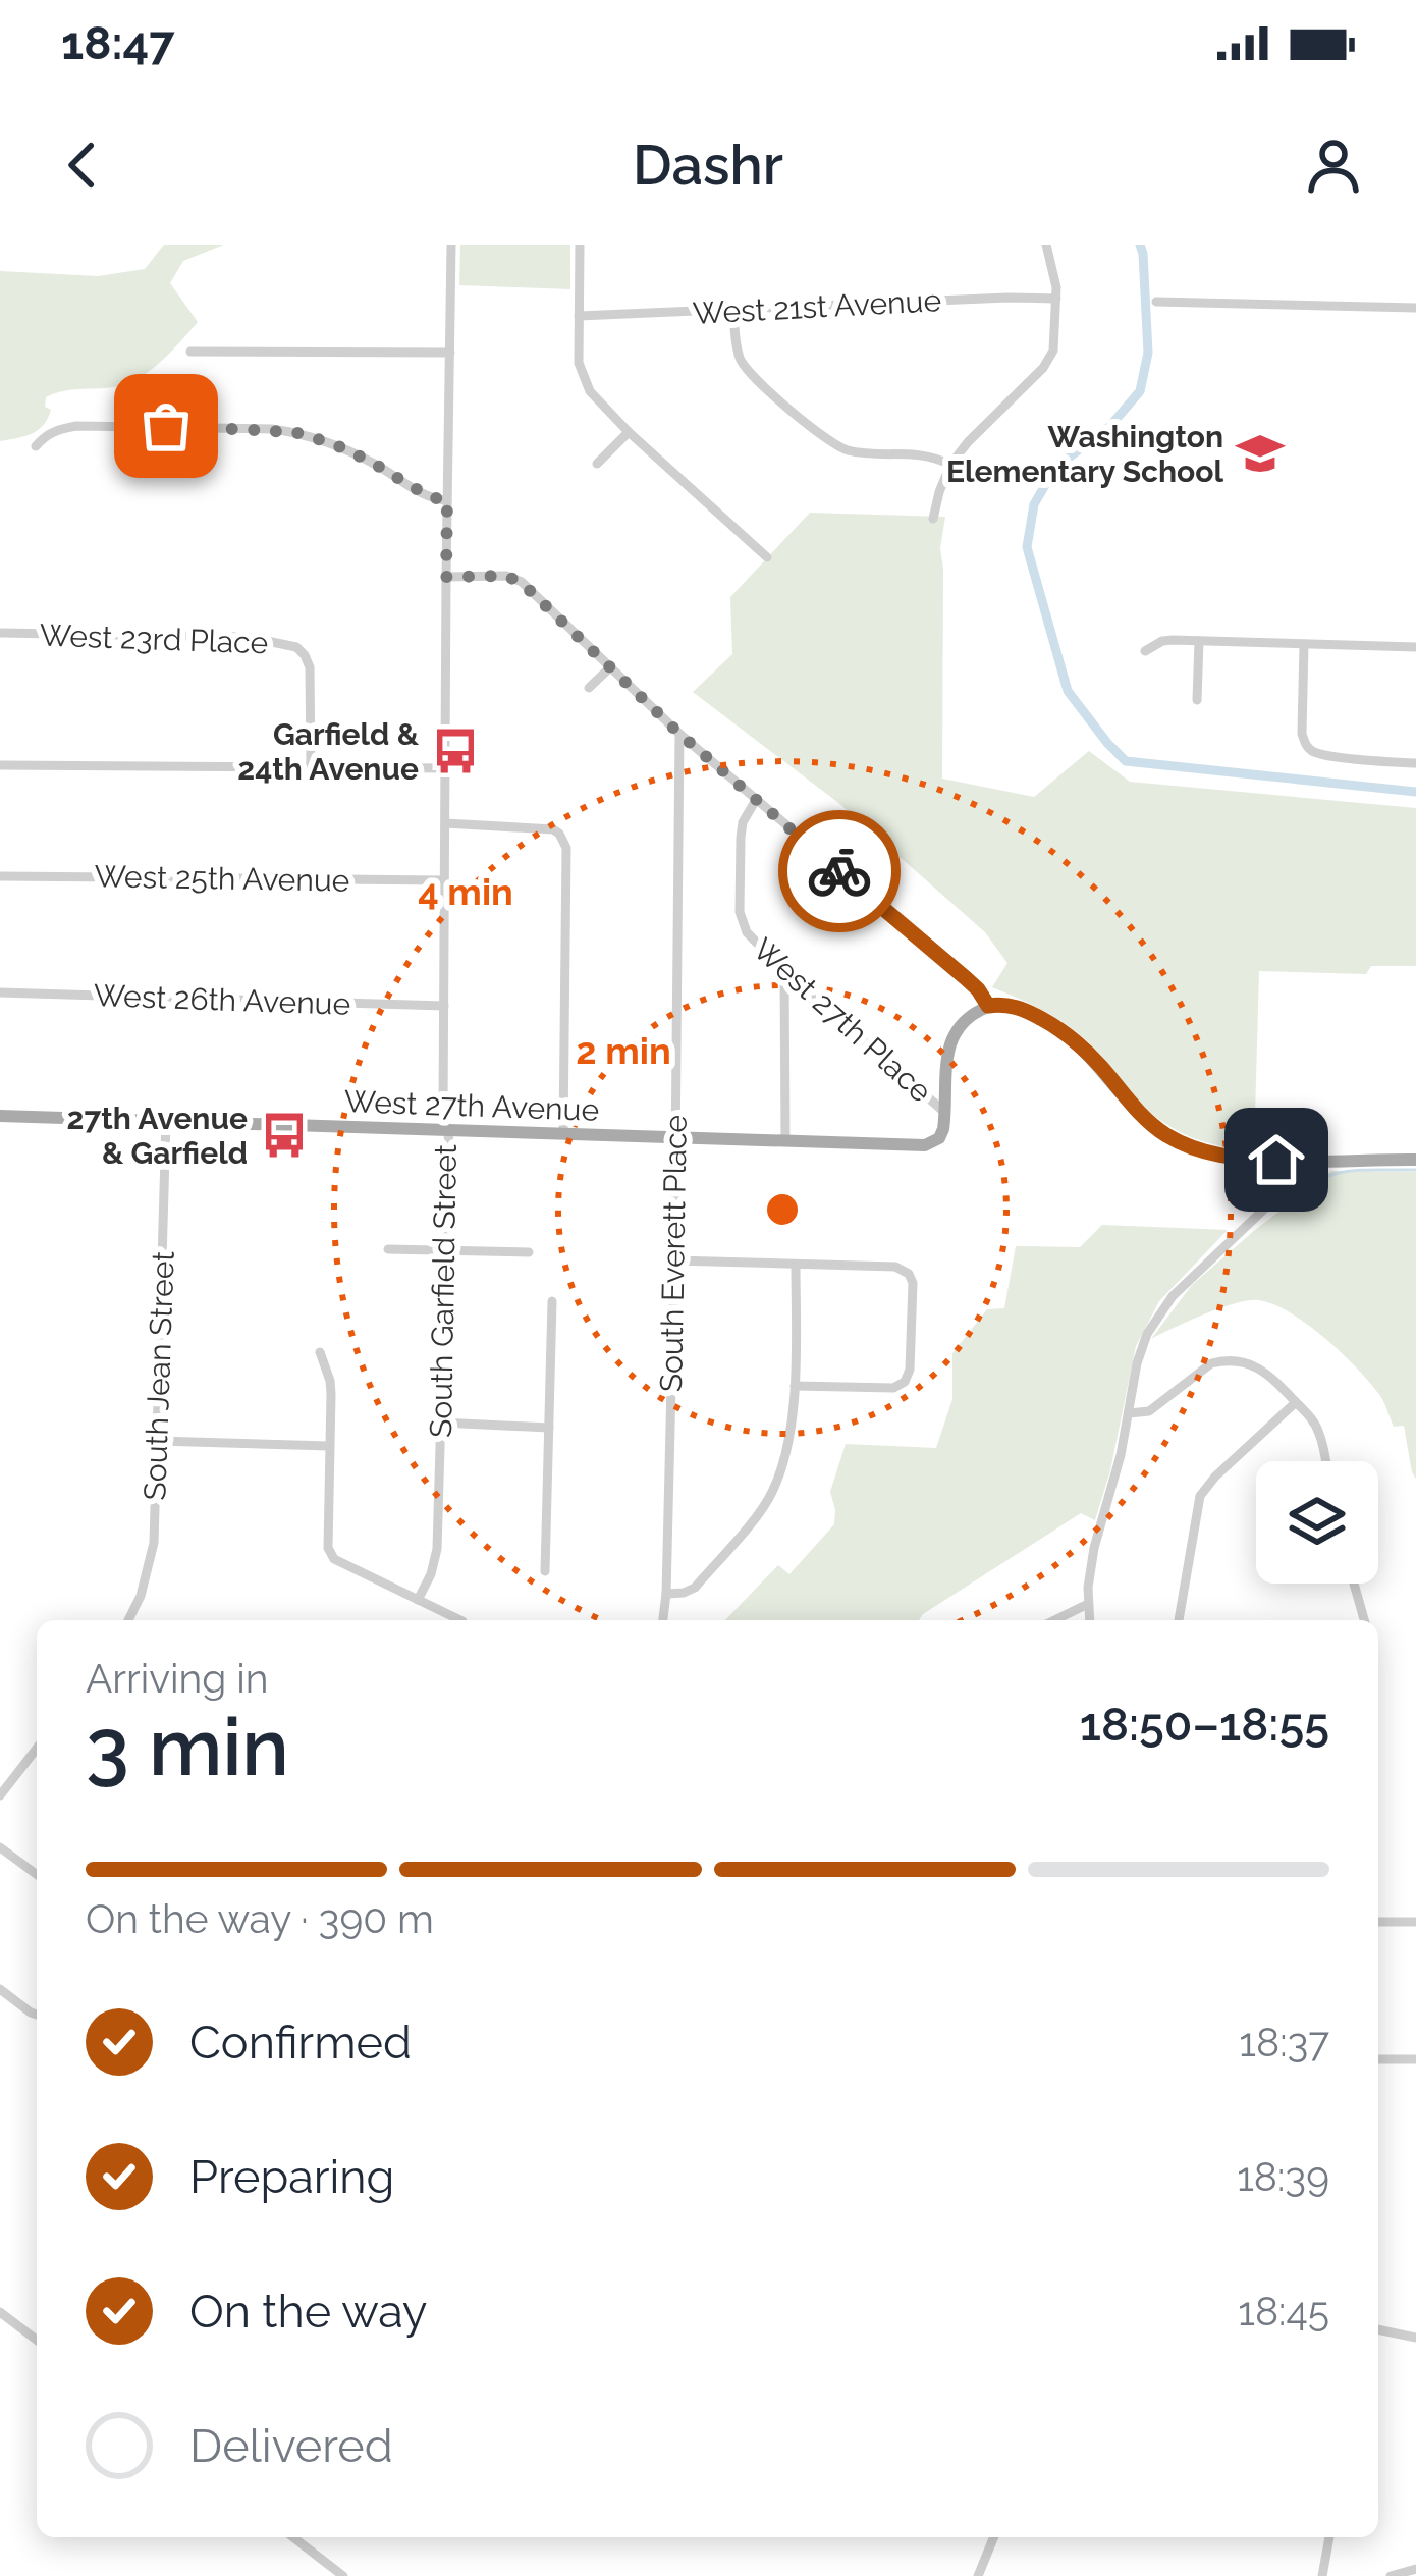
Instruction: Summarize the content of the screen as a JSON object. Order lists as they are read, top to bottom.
{
  "streets": {
    "main road": ["West 27th Avenue"],
    "street": [
      "West 21st Avenue",
      "West 23rd Place",
      "West 25th Avenue",
      "West 26th Avenue",
      "West 27th Place",
      "South Everett Place",
      "South Garfield Street",
      "South Jean Street"
    ]
  },
  "crossings": [
    ["West 25th Avenue", "South Garfield Street"],
    ["West 26th Avenue", "South Garfield Street"],
    ["West 27th Place", "West 27th Avenue"],
    ["West 27th Avenue", "South Everett Place"],
    ["West 27th Avenue", "South Garfield Street"],
    ["West 27th Avenue", "South Jean Street"]
  ],
  "places": {
    "school or university": ["Washington Elementary School"],
    "bus stop": ["Garfield & 24th Avenue", "27th Avenue & Garfield"]
  },
  "page": {
    "status": "18:47",
    "header": "Dashr",
    "heading": ["3 min", "Arriving in", "18:50–18:55"],
    "bar": "On the way · 390 m",
    "list": [
      ["Confirmed", "18:37"],
      ["Preparing", "18:39"],
      ["On the way", "18:45"],
      "Delivered"
    ]
  },
  "rings": ["4 min", "2 min"]
}
